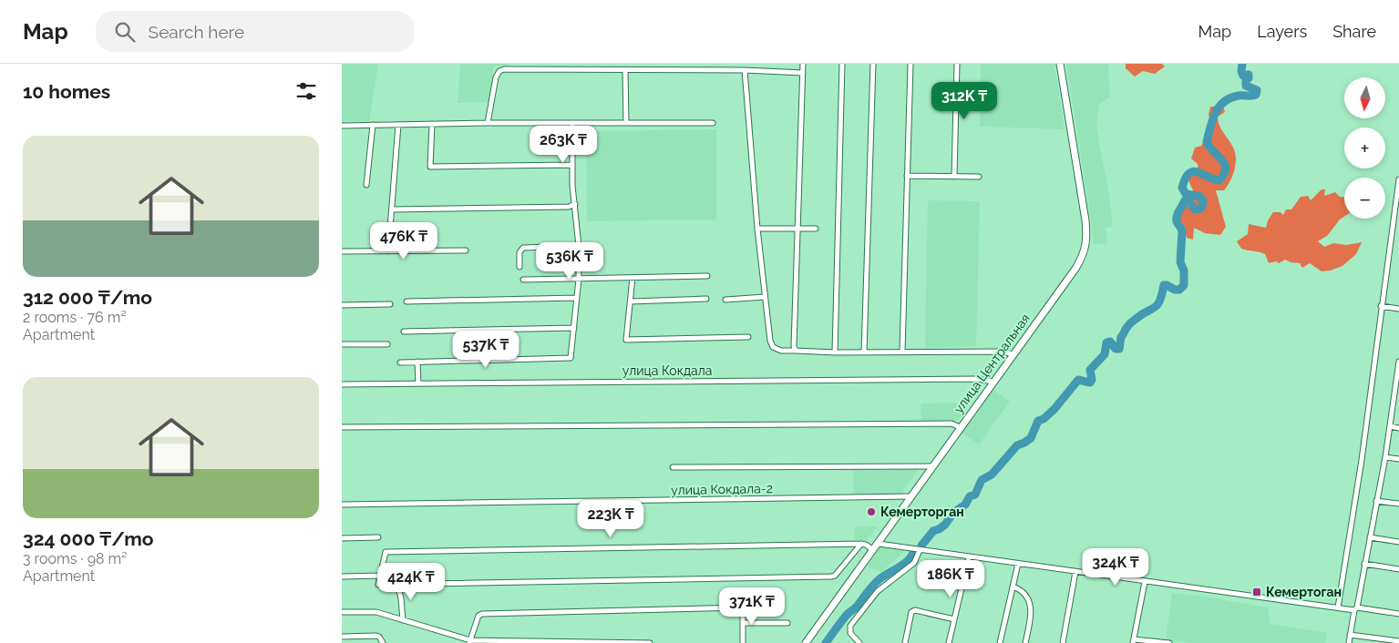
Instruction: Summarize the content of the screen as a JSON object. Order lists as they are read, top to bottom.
{
  "streets": {
    "main road": ["улица Центральная"],
    "street": ["улица Кокдала", "улица Кокдала-2"]
  },
  "crossings": [
    ["улица Центральная", "улица Кокдала"],
    ["улица Центральная", "улица Кокдала-2"]
  ],
  "places": {
    "other": ["Кемерторган"],
    "transit": ["Кемертоган"]
  },
  "north": "bottom",
  "page": {
    "header": "Map",
    "search": "Search here",
    "nav": ["Map", "Layers", "Share"],
    "heading": "10 homes",
    "map_buttons": ["+", "−"],
    "price": [
      "312K ₸",
      "263K ₸",
      "476K ₸",
      "536K ₸",
      "537K ₸",
      "223K ₸",
      "324K ₸",
      "186K ₸",
      "424K ₸",
      "371K ₸"
    ],
    "list": [
      {
        "name": "312 000 ₸/mo",
        "note": "2 rooms · 76 m² · Apartment"
      },
      {
        "name": "324 000 ₸/mo",
        "note": "3 rooms · 98 m² · Apartment"
      }
    ]
  }
}
